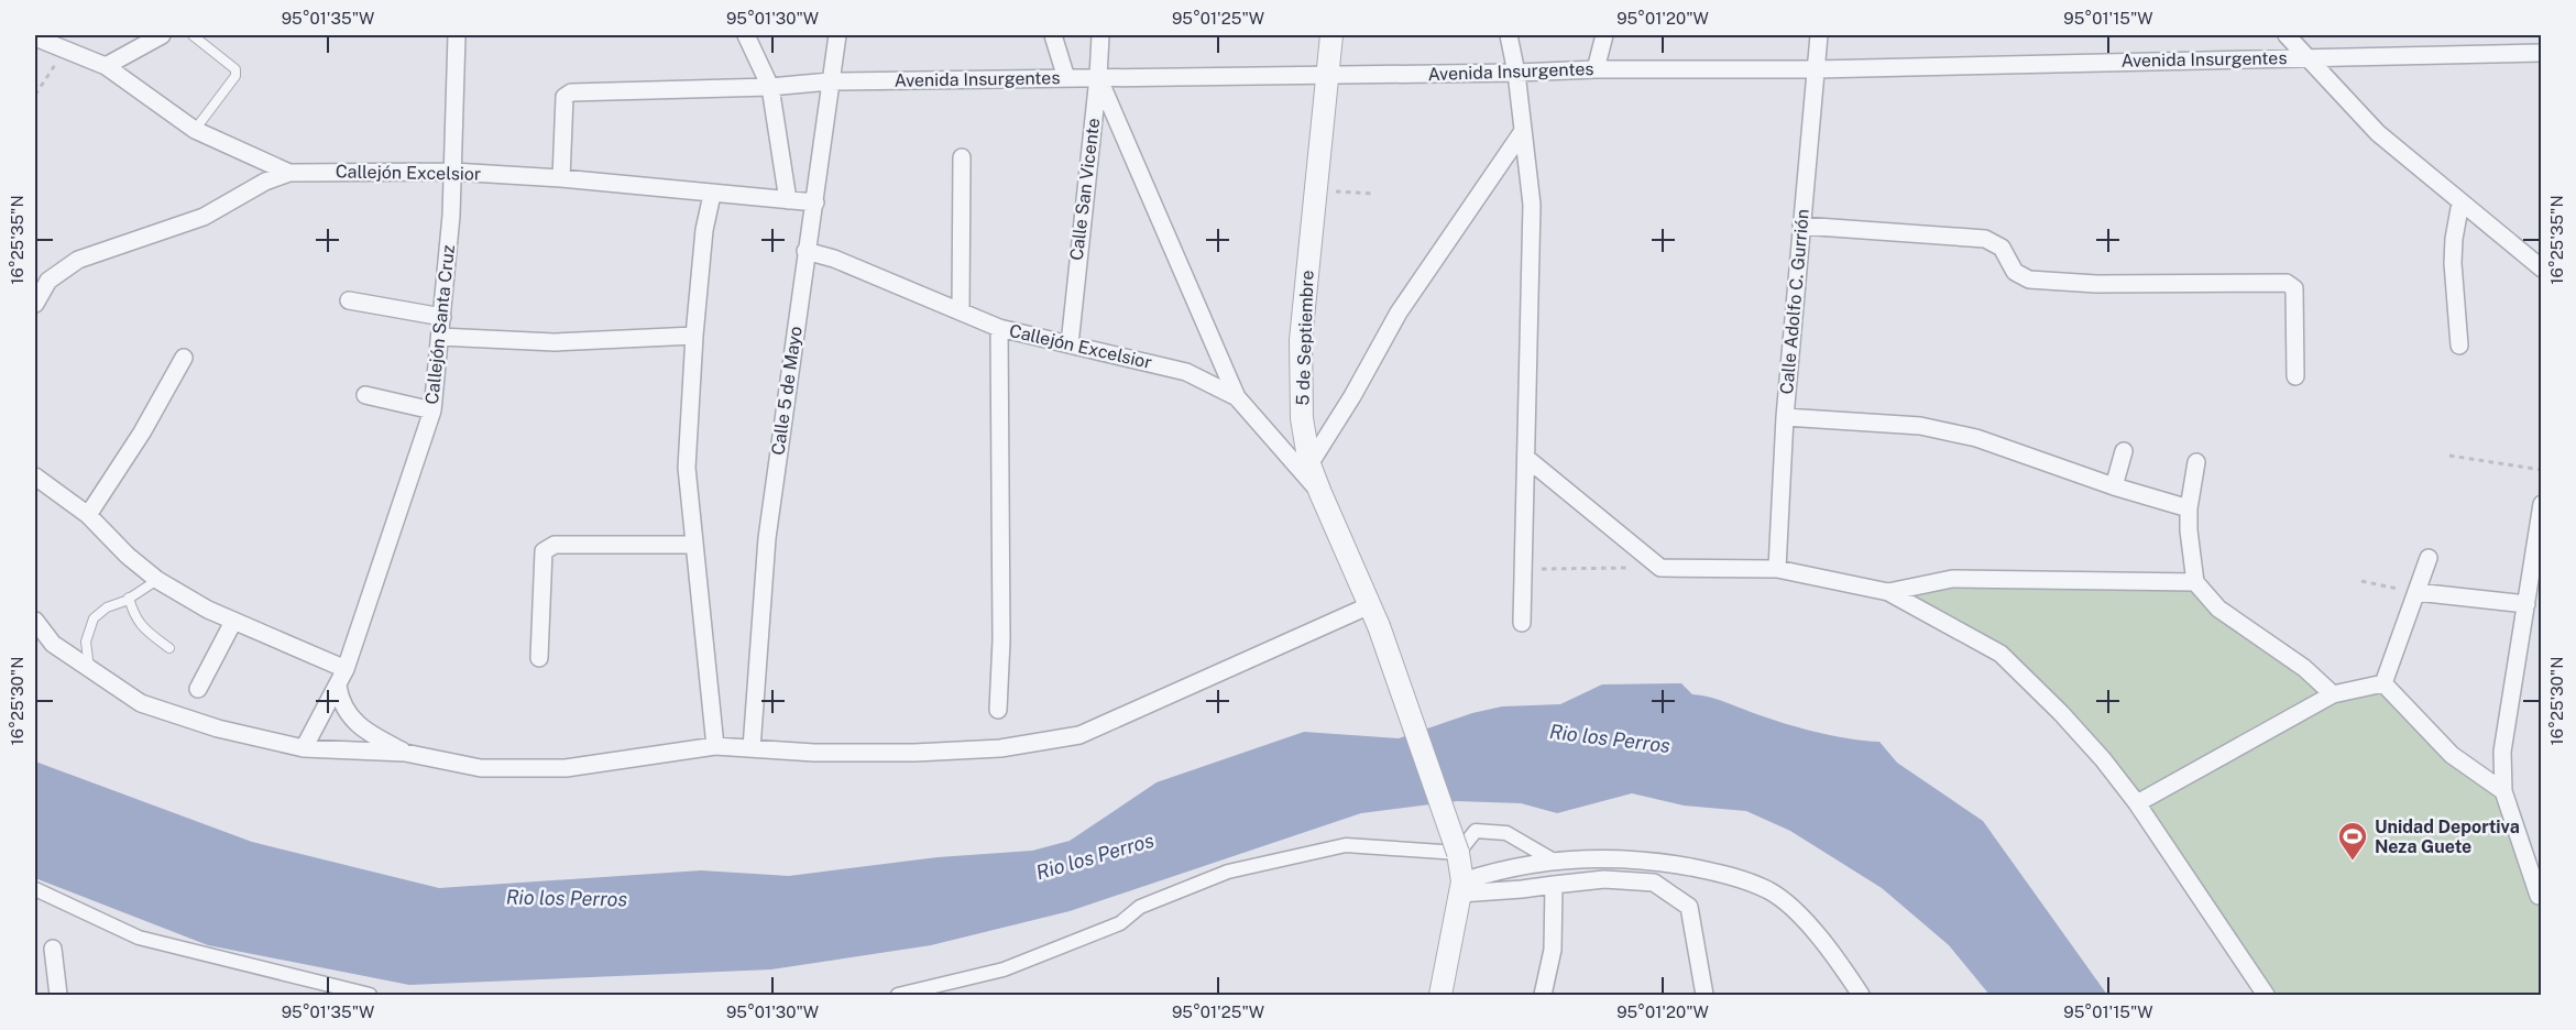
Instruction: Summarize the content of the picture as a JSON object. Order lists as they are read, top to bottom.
{
  "streets": {
    "street": [
      "Avenida Insurgentes",
      "Callejón Excelsior",
      "Calle San Vicente",
      "Calle Adolfo C. Gurrión",
      "Callejón Santa Cruz",
      "5 de Septiembre",
      "Calle 5 de Mayo"
    ]
  },
  "crossings": [
    ["Avenida Insurgentes", "Callejón Excelsior"],
    ["Avenida Insurgentes", "Calle San Vicente"],
    ["Avenida Insurgentes", "Calle Adolfo C. Gurrión"],
    ["Avenida Insurgentes", "5 de Septiembre"],
    ["Avenida Insurgentes", "Calle 5 de Mayo"],
    ["Callejón Excelsior", "Calle San Vicente"],
    ["Callejón Excelsior", "Callejón Santa Cruz"],
    ["Callejón Excelsior", "5 de Septiembre"],
    ["Callejón Excelsior", "Calle 5 de Mayo"]
  ],
  "water": ["Rio los Perros"],
  "places": {
    "sports": ["Unidad Deportiva Neza Guete"]
  },
  "coordinates": [
    "95°01'35\"W",
    "95°01'30\"W",
    "95°01'25\"W",
    "95°01'20\"W",
    "95°01'15\"W",
    "16°25'35\"N",
    "16°25'30\"N"
  ]
}
